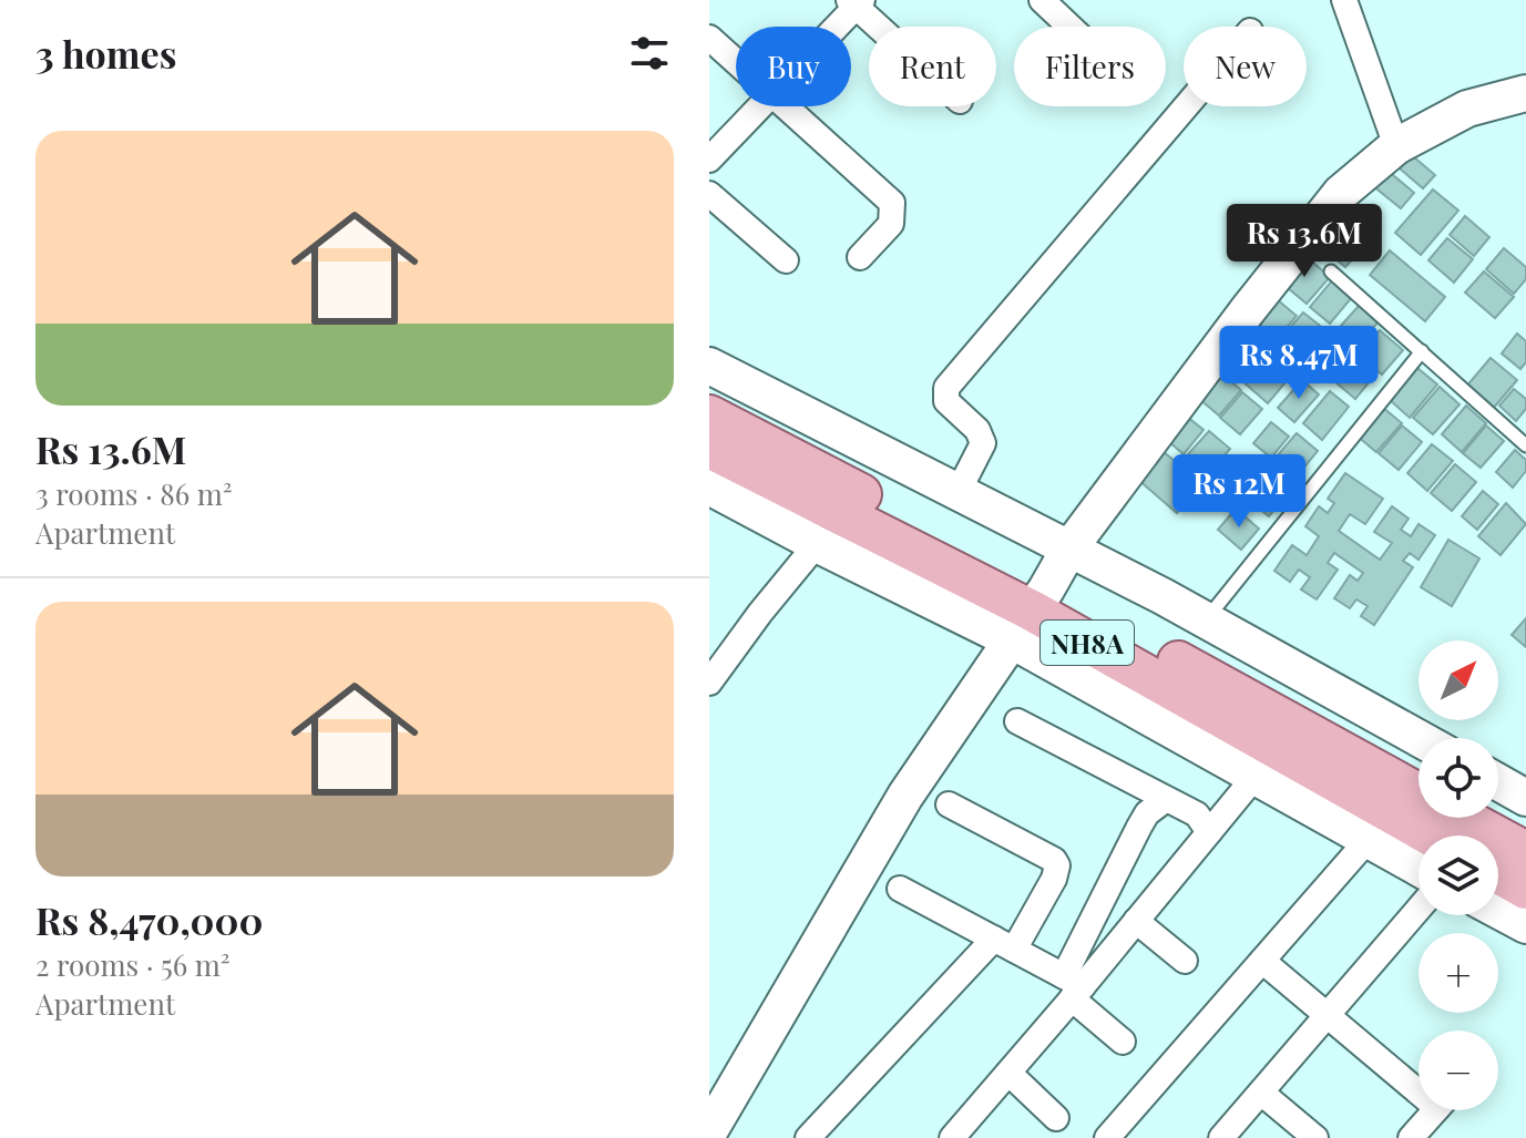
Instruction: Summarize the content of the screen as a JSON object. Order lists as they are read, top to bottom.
{
  "streets": {
    "main road": ["NH8A"]
  },
  "north": "top right",
  "page": {
    "heading": "3 homes",
    "chip": [
      "Buy",
      "Rent",
      "Filters",
      "New"
    ],
    "list": [
      {
        "name": "Rs 13.6M",
        "note": "3 rooms · 86 m² · Apartment"
      },
      {
        "name": "Rs 8,470,000",
        "note": "2 rooms · 56 m² · Apartment"
      }
    ],
    "price": ["Rs 13.6M", "Rs 8.47M", "Rs 12M"],
    "map_buttons": ["+", "−"]
  }
}
